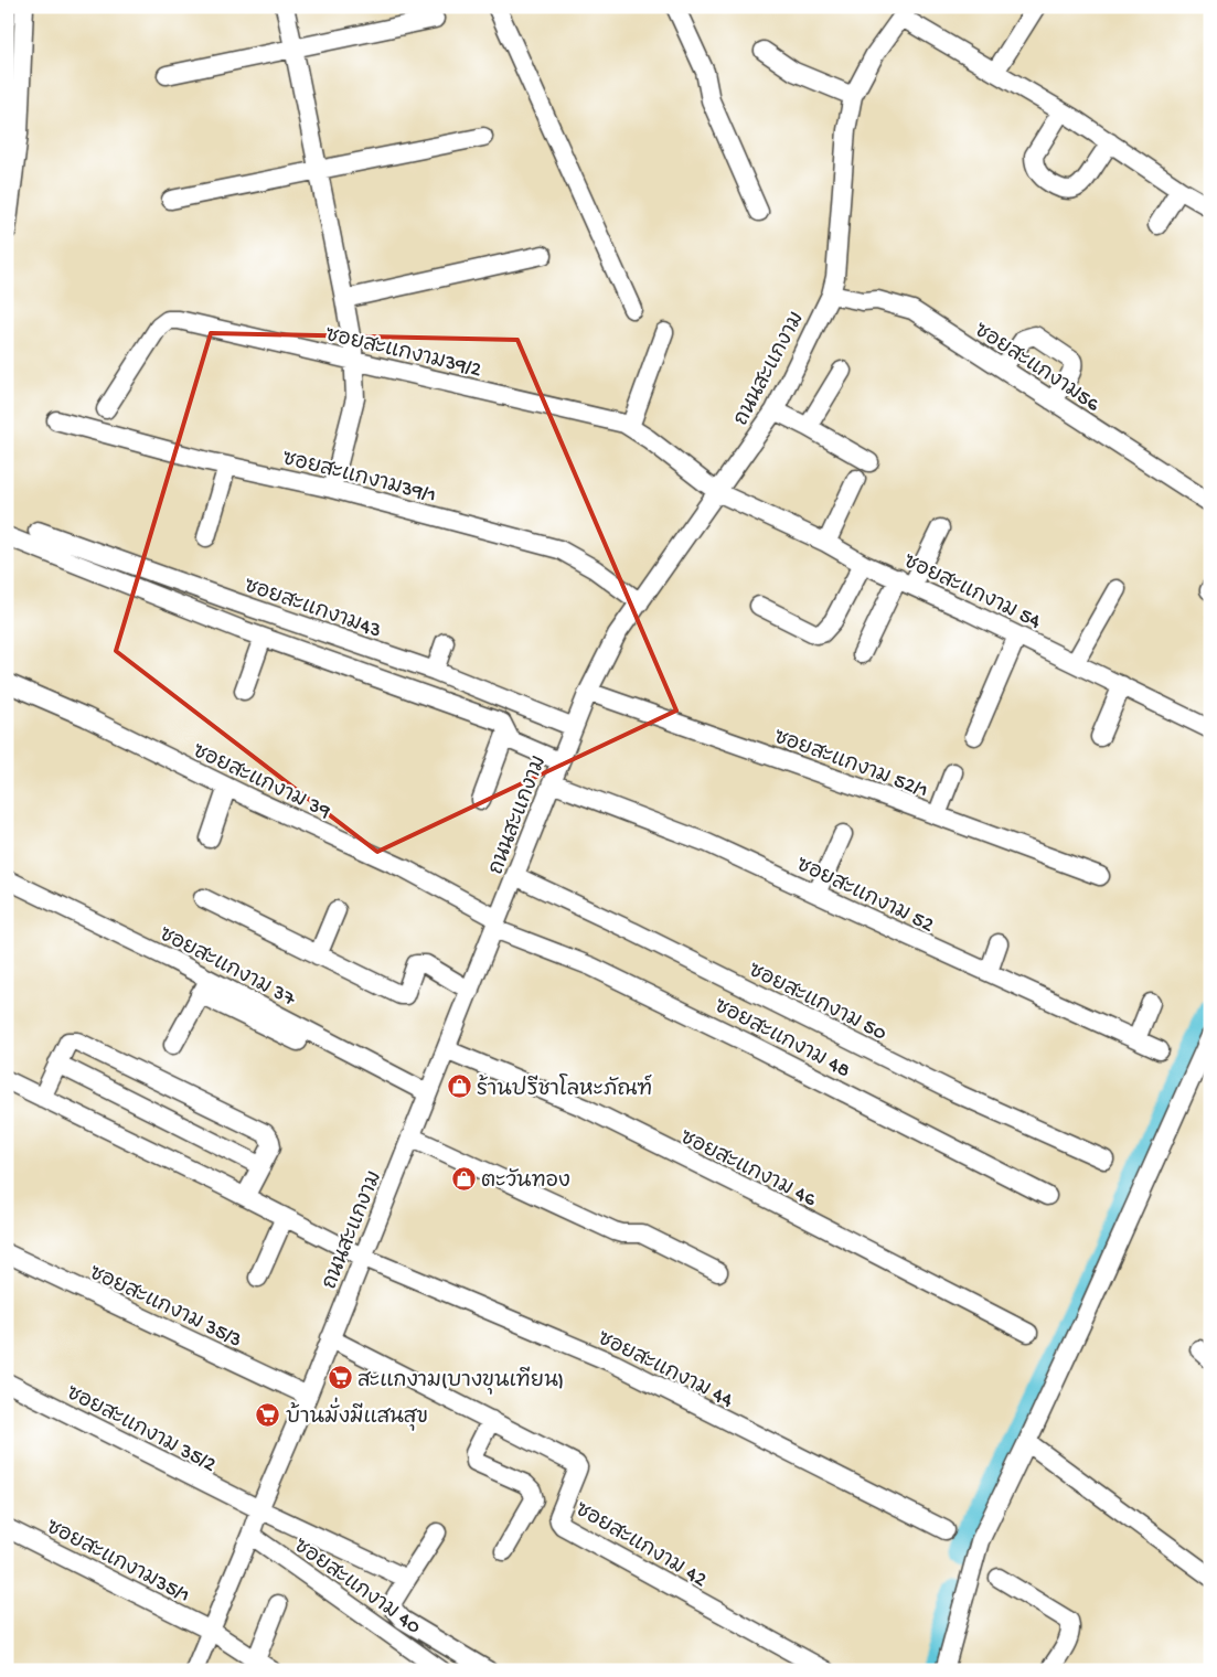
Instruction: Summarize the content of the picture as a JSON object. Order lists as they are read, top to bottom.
{
  "streets": {
    "street": [
      "ซอยสะแกงาม39/2",
      "ซอยสะแกงาม56",
      "ถนนสะแกงาม",
      "ซอยสะแกงาม39/1",
      "ซอยสะแกงาม 54",
      "ซอยสะแกงาม43",
      "ซอยสะแกงาม 52/1",
      "ซอยสะแกงาม 39",
      "ซอยสะแกงาม 52",
      "ซอยสะแกงาม 37",
      "ซอยสะแกงาม 50",
      "ซอยสะแกงาม 48",
      "ซอยสะแกงาม 46",
      "ซอยสะแกงาม 35/3",
      "ซอยสะแกงาม 44",
      "ซอยสะแกงาม 35/2",
      "ซอยสะแกงาม 42",
      "ซอยสะแกงาม35/1",
      "ซอยสะแกงาม 40"
    ]
  },
  "crossings": [
    ["ซอยสะแกงาม39/2", "ถนนสะแกงาม"],
    ["ซอยสะแกงาม39/2", "ซอยสะแกงาม 54"],
    ["ซอยสะแกงาม56", "ถนนสะแกงาม"],
    ["ถนนสะแกงาม", "ซอยสะแกงาม39/1"],
    ["ถนนสะแกงาม", "ซอยสะแกงาม 54"],
    ["ถนนสะแกงาม", "ซอยสะแกงาม43"],
    ["ถนนสะแกงาม", "ซอยสะแกงาม 52/1"],
    ["ถนนสะแกงาม", "ซอยสะแกงาม 39"],
    ["ถนนสะแกงาม", "ซอยสะแกงาม 52"],
    ["ถนนสะแกงาม", "ซอยสะแกงาม 37"],
    ["ถนนสะแกงาม", "ซอยสะแกงาม 50"],
    ["ถนนสะแกงาม", "ซอยสะแกงาม 48"],
    ["ถนนสะแกงาม", "ซอยสะแกงาม 46"],
    ["ถนนสะแกงาม", "ซอยสะแกงาม 35/3"],
    ["ถนนสะแกงาม", "ซอยสะแกงาม 44"],
    ["ถนนสะแกงาม", "ซอยสะแกงาม 35/2"],
    ["ถนนสะแกงาม", "ซอยสะแกงาม 42"],
    ["ถนนสะแกงาม", "ซอยสะแกงาม35/1"],
    ["ถนนสะแกงาม", "ซอยสะแกงาม 40"],
    ["ซอยสะแกงาม 39", "ซอยสะแกงาม 48"]
  ],
  "places": {
    "shop": ["ร้านปรีชาโลหะภัณฑ์", "ตะวันทอง"],
    "supermarket": ["สะแกงาม(บางขุนเทียน)", "บ้านมั่งมีแสนสุข"]
  }
}
